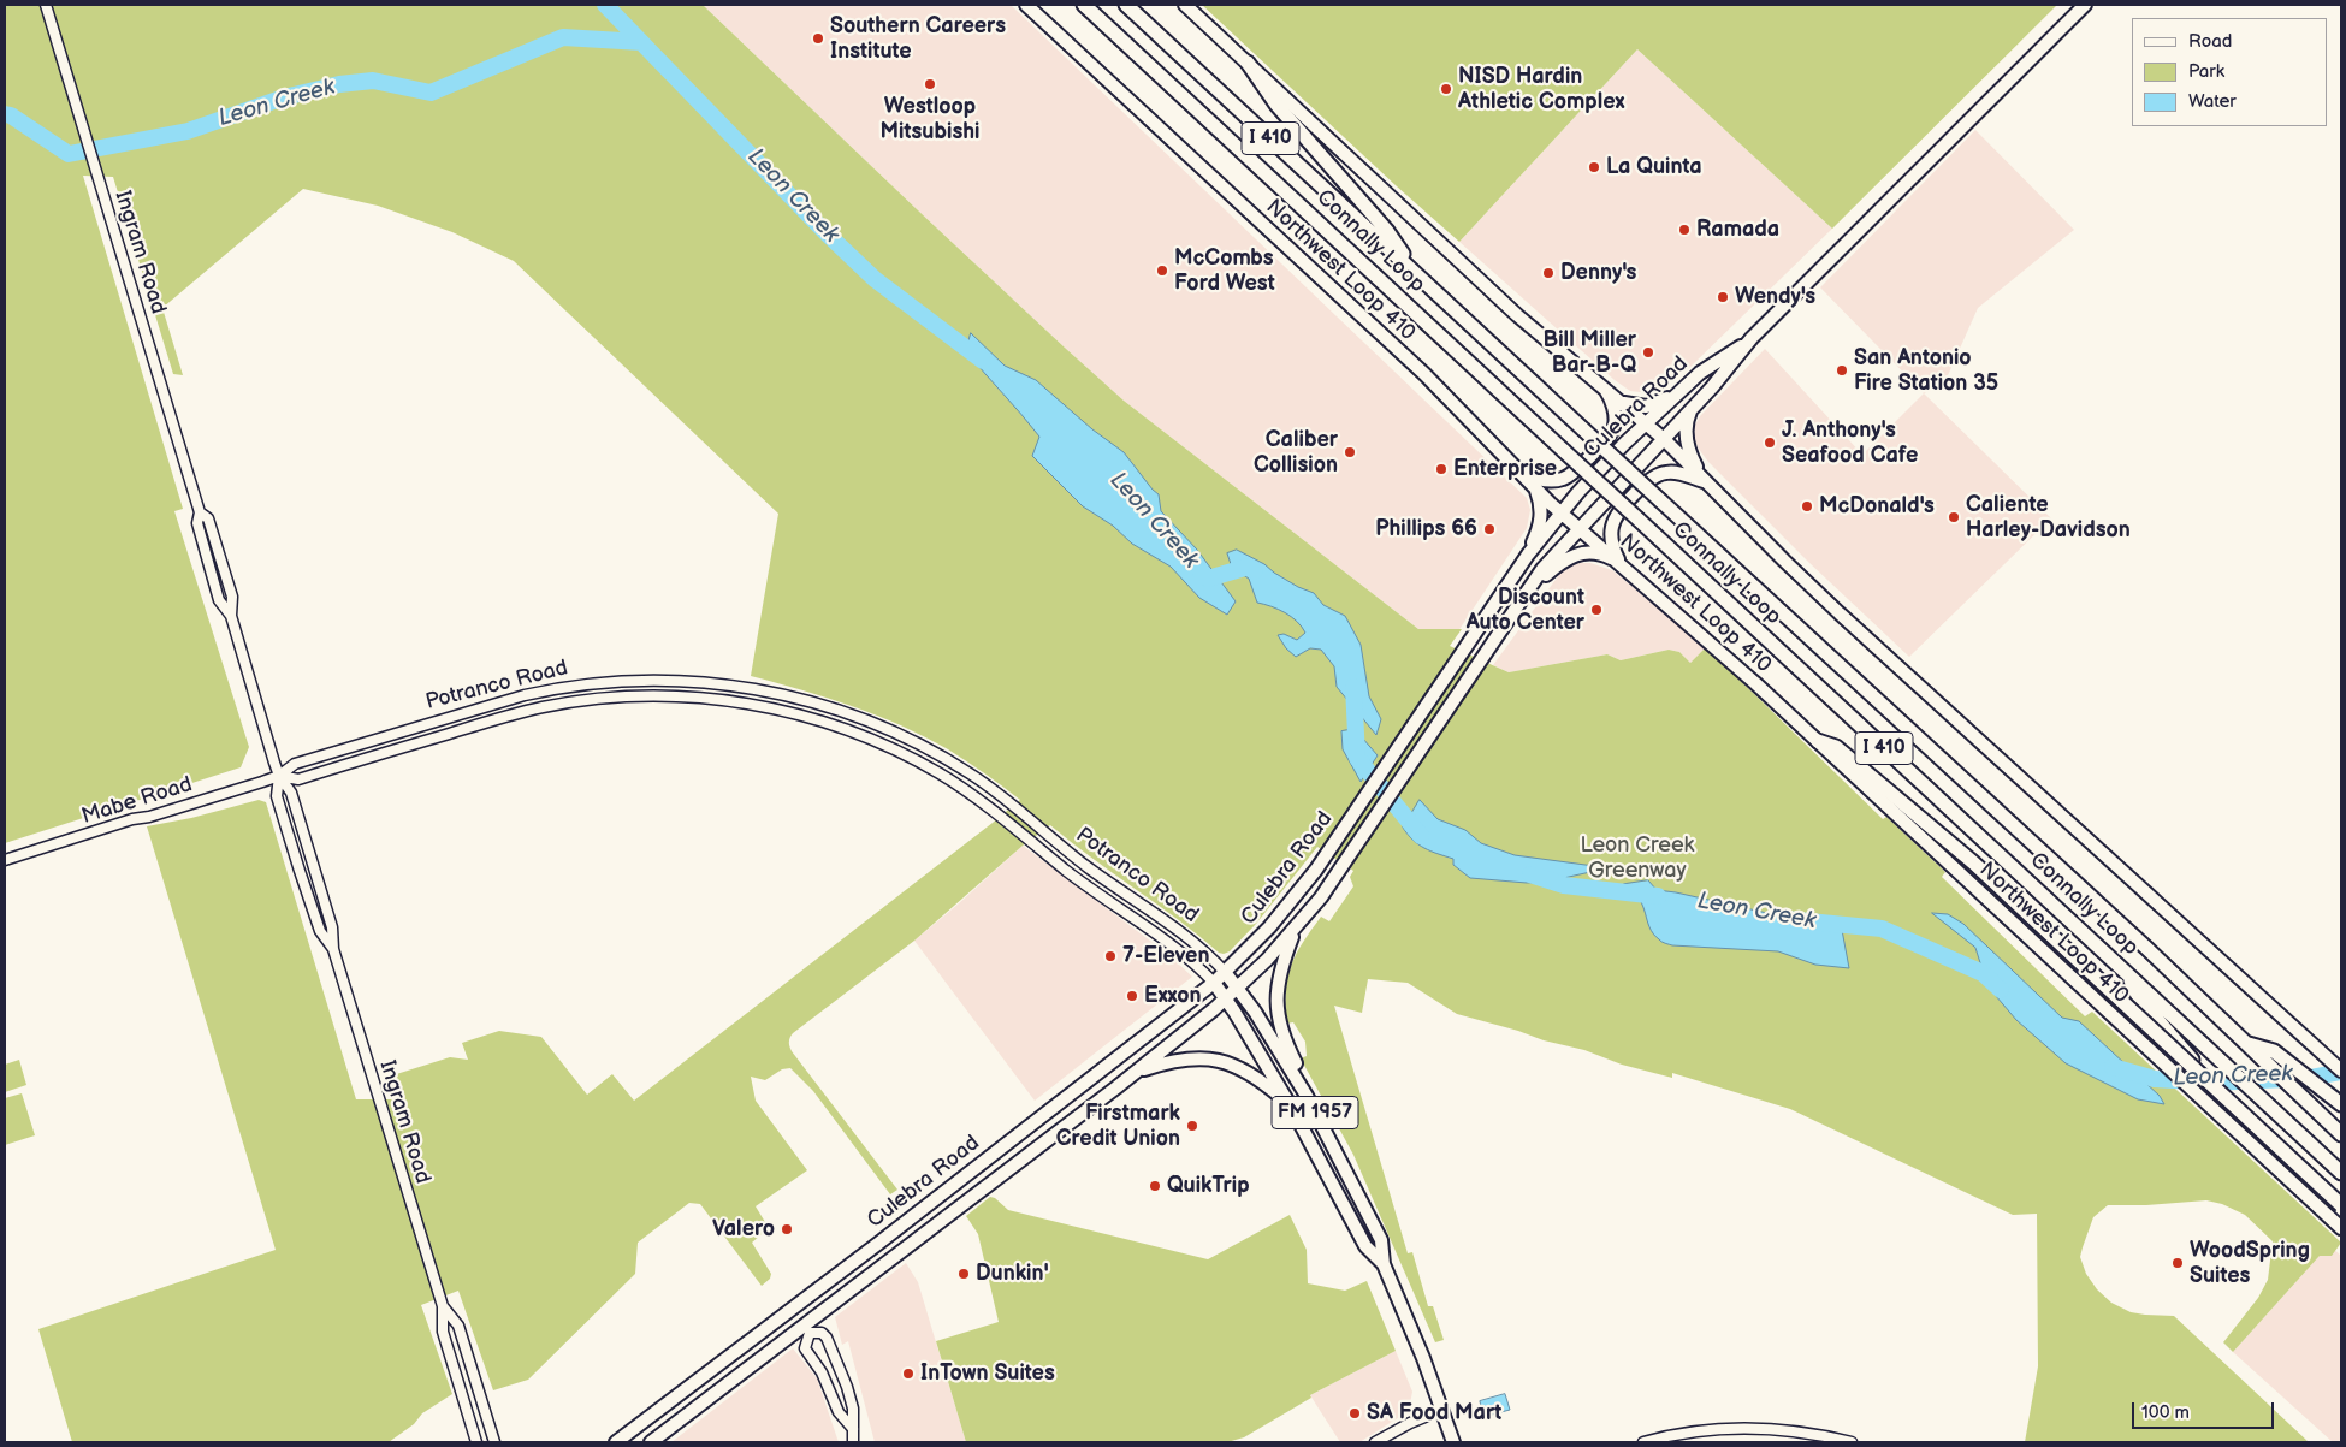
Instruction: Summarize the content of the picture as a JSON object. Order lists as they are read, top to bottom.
{
  "streets": {
    "highway": ["I 410", "Connally Loop"],
    "main road": [
      "Northwest Loop 410",
      "Culebra Road",
      "Potranco Road",
      "FM 1957"
    ],
    "street": ["Ingram Road", "Mabe Road"]
  },
  "crossings": [
    ["Ingram Road", "Potranco Road"],
    ["Ingram Road", "Mabe Road"],
    ["Northwest Loop 410", "Culebra Road"],
    ["Culebra Road", "Potranco Road"],
    ["Potranco Road", "Mabe Road"],
    ["Potranco Road", "FM 1957"]
  ],
  "water": ["Leon Creek"],
  "parks": ["Leon Creek Greenway"],
  "places": [
    "Southern Careers Institute",
    "Westloop Mitsubishi",
    "NISD Hardin Athletic Complex",
    "La Quinta",
    "Ramada",
    "McCombs Ford West",
    "Denny's",
    "Wendy's",
    "Bill Miller Bar-B-Q",
    "San Antonio Fire Station 35",
    "J. Anthony's Seafood Cafe",
    "Caliber Collision",
    "Enterprise",
    "McDonald's",
    "Caliente Harley-Davidson",
    "Phillips 66",
    "Discount Auto Center",
    "7-Eleven",
    "Exxon",
    "Firstmark Credit Union",
    "QuikTrip",
    "Valero",
    "WoodSpring Suites",
    "Dunkin'",
    "InTown Suites",
    "SA Food Mart"
  ],
  "legend": ["Road", "Park", "Water"],
  "scale_bar": "100 m"
}
